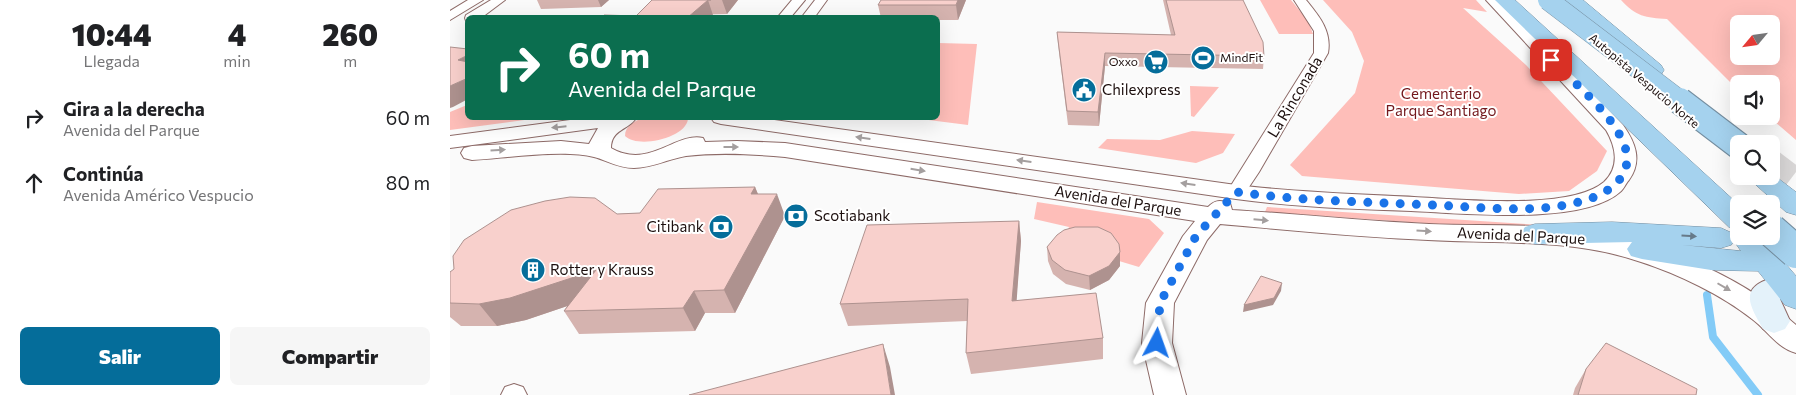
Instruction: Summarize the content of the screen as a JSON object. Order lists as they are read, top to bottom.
{
  "streets": {
    "highway": ["Autopista Vespucio Norte"],
    "street": ["La Rinconada", "Avenida del Parque"]
  },
  "crossings": [
    ["La Rinconada", "Avenida del Parque"]
  ],
  "parks": ["Cementerio Parque Santiago"],
  "places": {
    "sports": ["MindFit"],
    "supermarket": ["Oxxo"],
    "public building": ["Chilexpress"],
    "bank": ["Scotiabank", "Citibank"],
    "building": ["Rotter y Krauss"]
  },
  "north": "bottom left",
  "page": {
    "eta": [
      "10:44",
      "Llegada",
      "4",
      "min",
      "260",
      "m"
    ],
    "turn": ["60 m", "Avenida del Parque"],
    "list": [
      {
        "name": "Gira a la derecha",
        "note": "Avenida del Parque",
        "value": "60 m"
      },
      {
        "name": "Continúa",
        "note": "Avenida Américo Vespucio",
        "value": "80 m"
      }
    ],
    "buttons": ["Salir", "Compartir"]
  }
}
